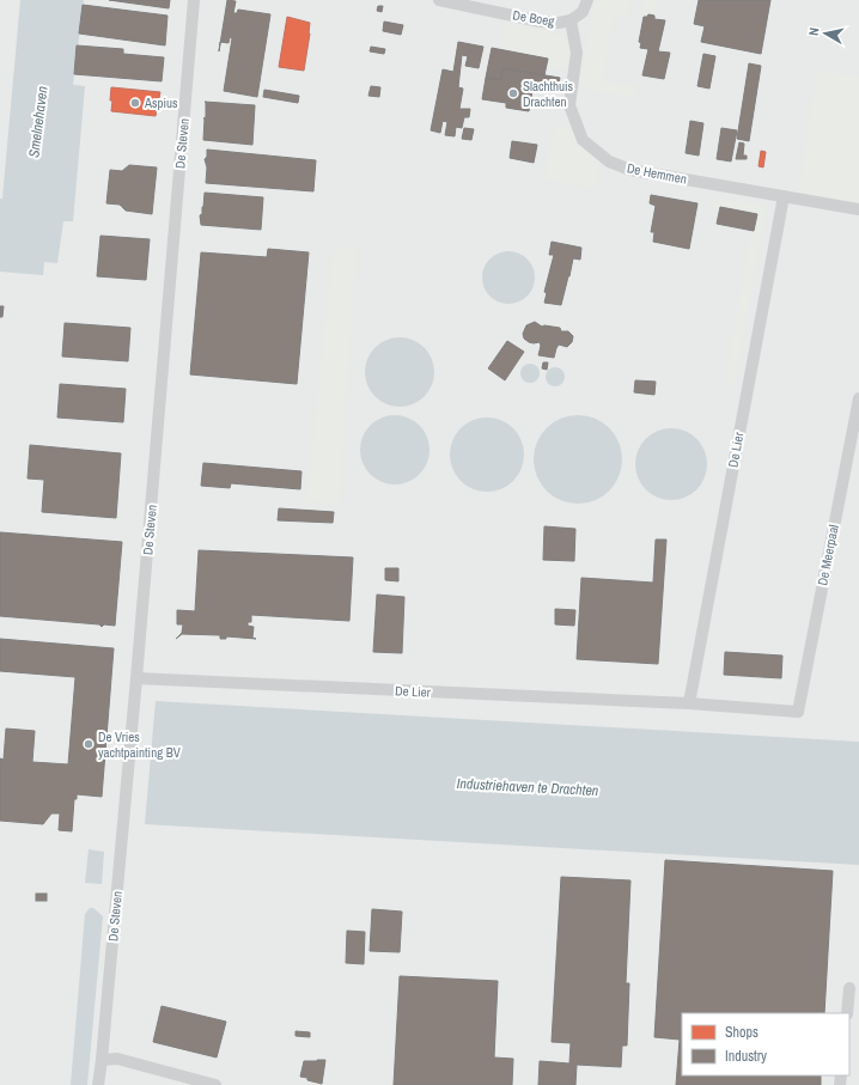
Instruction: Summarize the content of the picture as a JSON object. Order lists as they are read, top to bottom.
{
  "streets": {
    "street": [
      "De Boeg",
      "De Steven",
      "De Hemmen",
      "De Lier",
      "De Meerpaal"
    ]
  },
  "crossings": [
    ["De Boeg", "De Hemmen"],
    ["De Steven", "De Lier"],
    ["De Hemmen", "De Lier"],
    ["De Lier", "De Meerpaal"]
  ],
  "water": ["Smelnehaven", "Industriehaven te Drachten"],
  "places": ["Slachthuis Drachten", "Aspius", "De Vries yachtpainting BV"],
  "legend": ["Shops", "Industry"],
  "north": "left"
}
